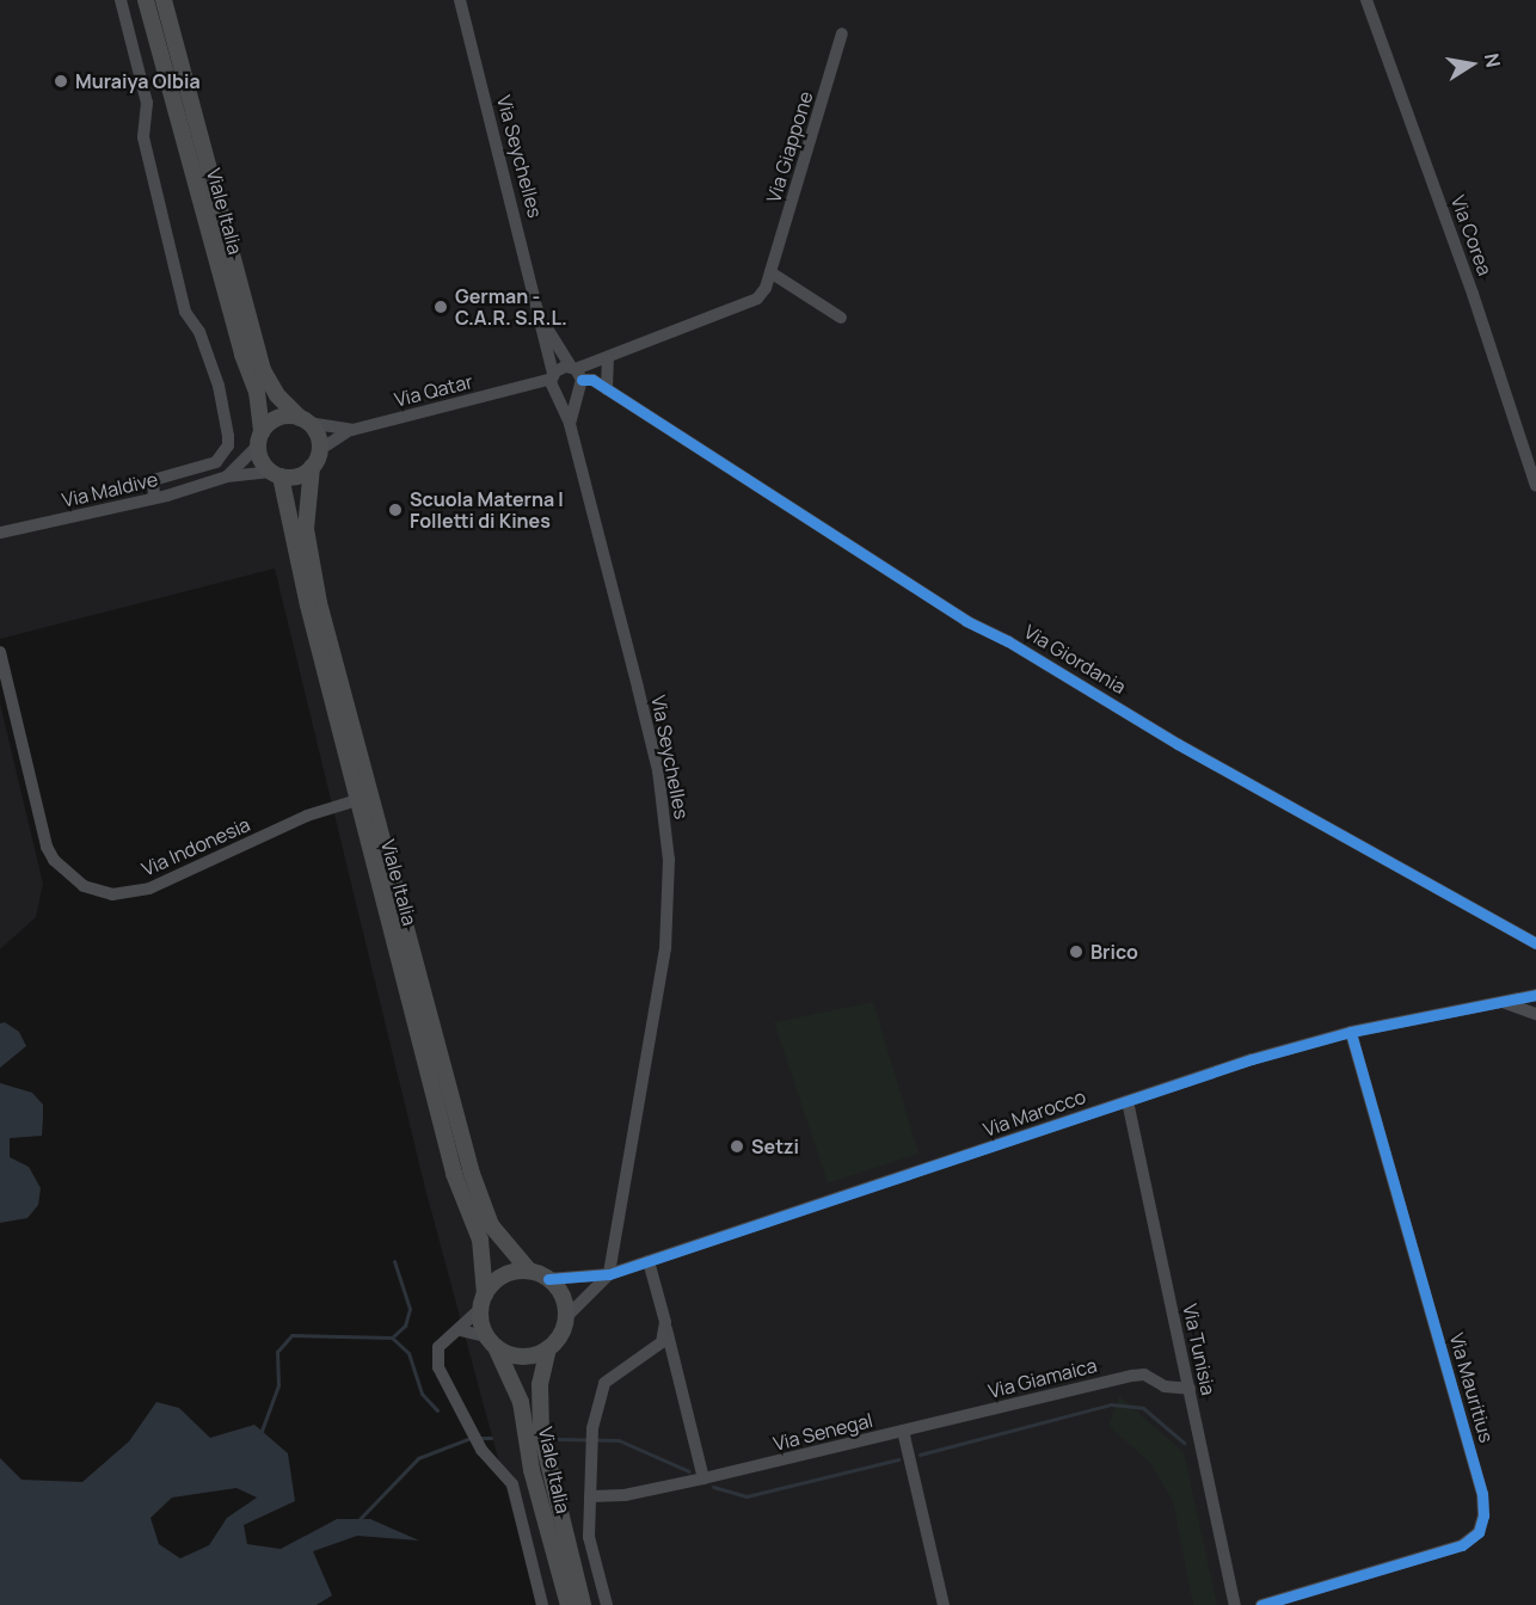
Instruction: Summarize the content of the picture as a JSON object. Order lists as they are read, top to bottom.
{
  "streets": {
    "main road": ["Viale Italia"],
    "street": [
      "Via Giappone",
      "Via Seychelles",
      "Via Corea",
      "Via Qatar",
      "Via Maldive",
      "Via Giordania",
      "Via Indonesia",
      "Via Marocco",
      "Via Tunisia",
      "Via Giamaica",
      "Via Mauritius",
      "Via Senegal"
    ]
  },
  "crossings": [
    ["Via Giappone", "Via Seychelles"],
    ["Via Giappone", "Via Qatar"],
    ["Via Giappone", "Via Giordania"],
    ["Via Seychelles", "Via Qatar"],
    ["Via Seychelles", "Via Giordania"],
    ["Via Seychelles", "Via Marocco"],
    ["Viale Italia", "Via Maldive"],
    ["Viale Italia", "Via Indonesia"],
    ["Viale Italia", "Via Marocco"],
    ["Via Qatar", "Via Giordania"],
    ["Via Marocco", "Via Tunisia"],
    ["Via Marocco", "Via Mauritius"],
    ["Via Tunisia", "Via Giamaica"],
    ["Via Giamaica", "Via Senegal"]
  ],
  "places": [
    "Muraiya Olbia",
    "German - C.A.R. S.R.L.",
    "Scuola Materna I Folletti di Kines",
    "Brico",
    "Setzi"
  ],
  "north": "right"
}
